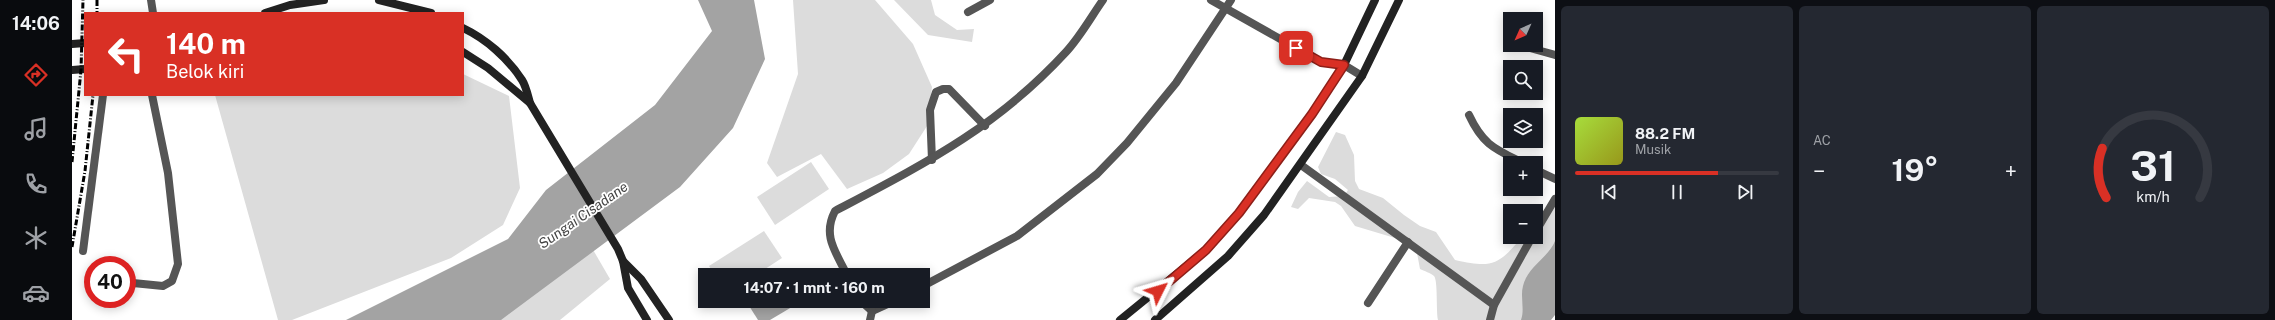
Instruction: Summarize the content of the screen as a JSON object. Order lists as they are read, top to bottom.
{
  "water": ["Sungai Cisadane"],
  "north": "bottom left",
  "page": {
    "tabs": "14:06",
    "tile": "AC",
    "map_buttons": ["+", "−"],
    "turn": ["140 m", "Belok kiri"],
    "song": ["88.2 FM", "Musik"],
    "heat": ["−", "19°", "+"],
    "limit": "40",
    "trip": "14:07 · 1 mnt · 160 m",
    "gauge": ["31", "km/h"]
  }
}
